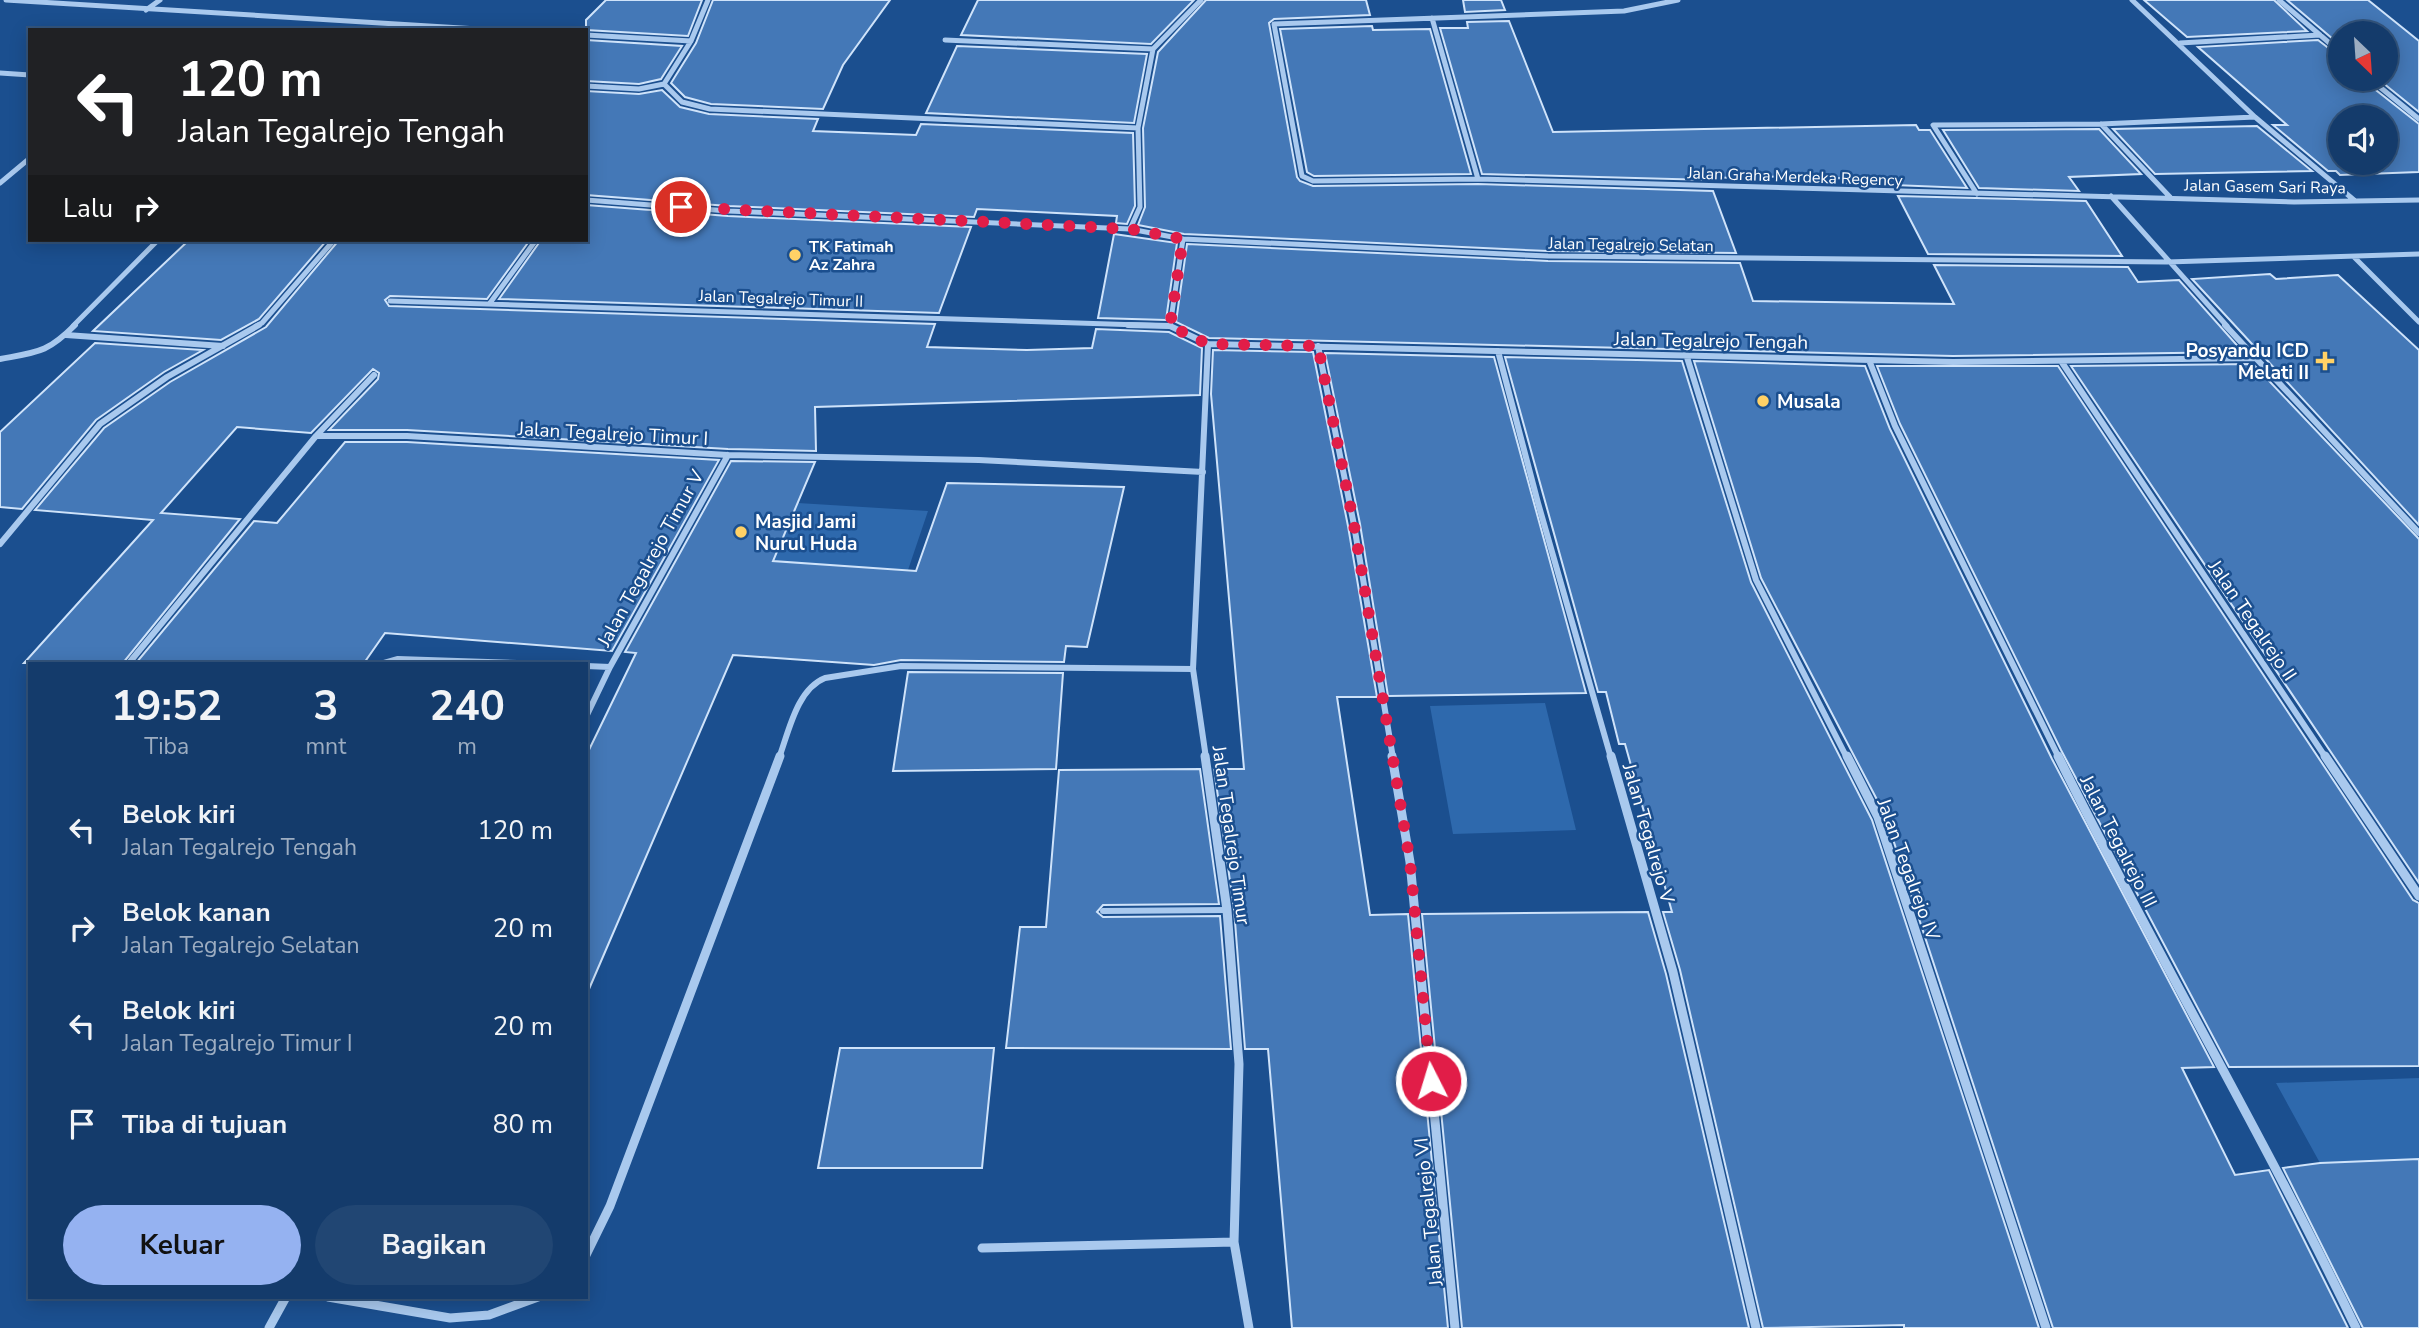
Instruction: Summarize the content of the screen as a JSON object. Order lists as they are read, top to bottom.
{
  "streets": {
    "street": [
      "Jalan Graha Merdeka Regency",
      "Jalan Gasem Sari Raya",
      "Jalan Tegalrejo Selatan",
      "Jalan Tegalrejo Timur II",
      "Jalan Tegalrejo Tengah",
      "Jalan Tegalrejo Timur I",
      "Jalan Tegalrejo Timur V",
      "Jalan Tegalrejo II",
      "Jalan Tegalrejo V",
      "Jalan Tegalrejo Timur",
      "Jalan Tegalrejo III",
      "Jalan Tegalrejo IV",
      "Jalan Tegalrejo VI"
    ]
  },
  "crossings": [
    ["Jalan Graha Merdeka Regency", "Jalan Gasem Sari Raya"],
    ["Jalan Tegalrejo Timur II", "Jalan Tegalrejo Tengah"],
    ["Jalan Tegalrejo Tengah", "Jalan Tegalrejo II"],
    ["Jalan Tegalrejo Tengah", "Jalan Tegalrejo V"],
    ["Jalan Tegalrejo Tengah", "Jalan Tegalrejo Timur"],
    ["Jalan Tegalrejo Tengah", "Jalan Tegalrejo III"],
    ["Jalan Tegalrejo Tengah", "Jalan Tegalrejo IV"],
    ["Jalan Tegalrejo Tengah", "Jalan Tegalrejo VI"],
    ["Jalan Tegalrejo Timur I", "Jalan Tegalrejo Timur V"],
    ["Jalan Tegalrejo Timur I", "Jalan Tegalrejo Timur"]
  ],
  "places": {
    "other": ["TK Fatimah Az Zahra", "Musala", "Masjid Jami Nurul Huda"],
    "health": ["Posyandu ICD Melati II"]
  },
  "north": "bottom right",
  "page": {
    "turn": ["120 m", "Jalan Tegalrejo Tengah"],
    "then": "Lalu",
    "eta": [
      "19:52",
      "Tiba",
      "3",
      "mnt",
      "240",
      "m"
    ],
    "list": [
      {
        "name": "Belok kiri",
        "note": "Jalan Tegalrejo Tengah",
        "value": "120 m"
      },
      {
        "name": "Belok kanan",
        "note": "Jalan Tegalrejo Selatan",
        "value": "20 m"
      },
      {
        "name": "Belok kiri",
        "note": "Jalan Tegalrejo Timur I",
        "value": "20 m"
      },
      {
        "name": "Tiba di tujuan",
        "value": "80 m"
      }
    ],
    "buttons": ["Keluar", "Bagikan"]
  }
}
